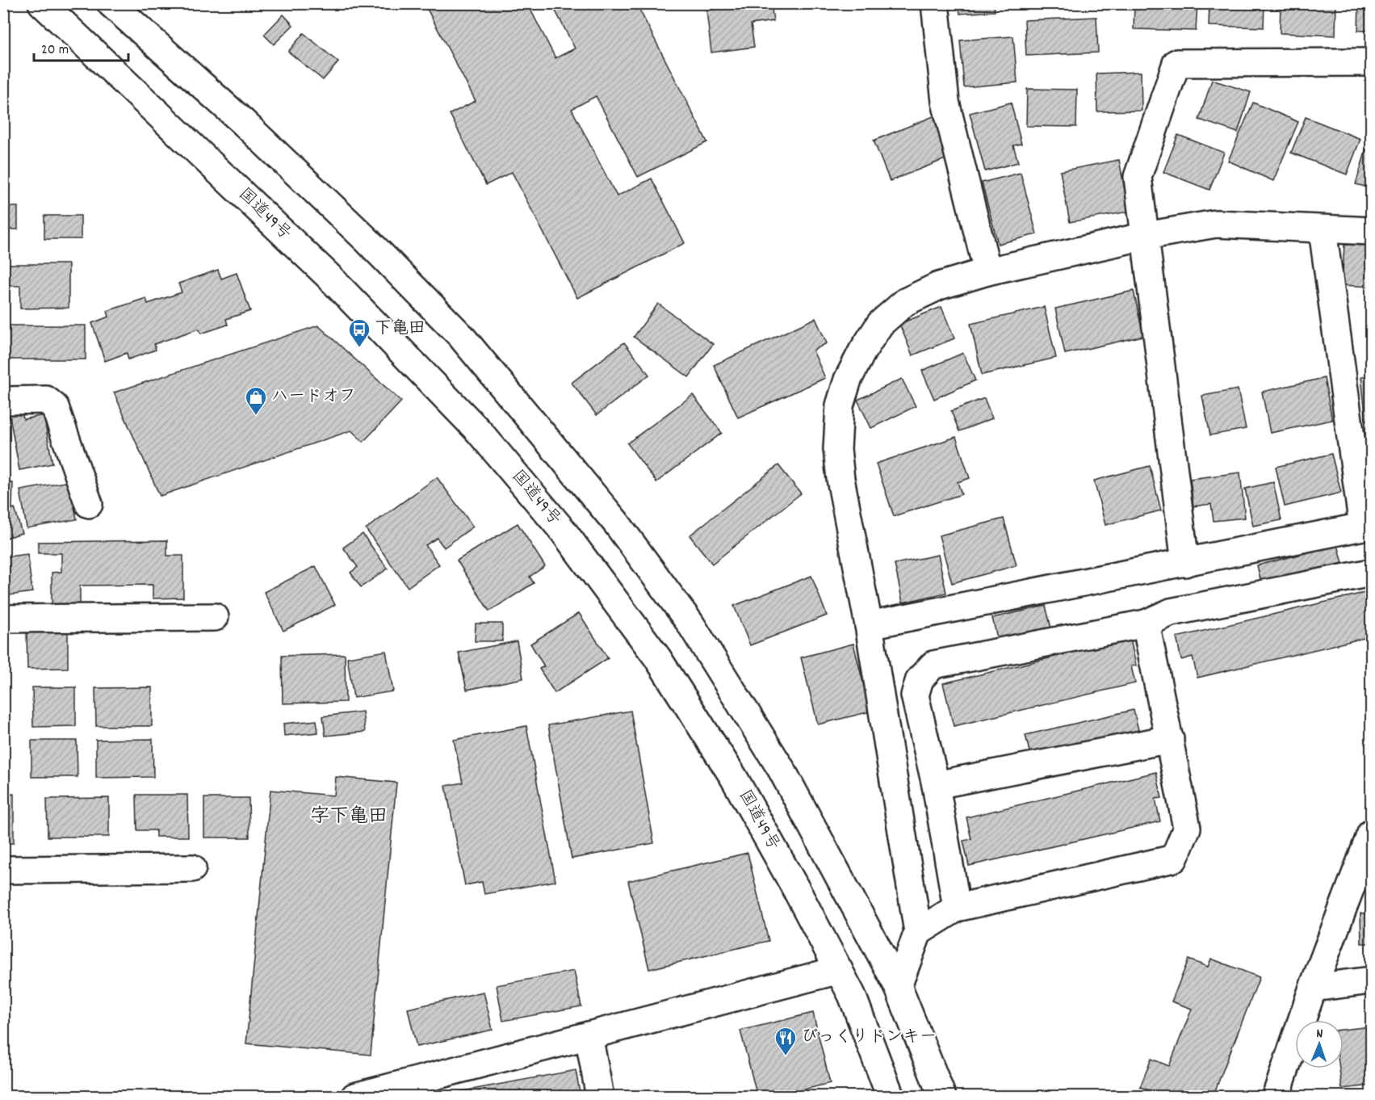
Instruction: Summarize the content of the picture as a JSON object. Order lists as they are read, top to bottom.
{
  "streets": {
    "main road": ["国道49号"]
  },
  "districts": ["字下亀田"],
  "places": {
    "bus stop": ["下亀田"],
    "shop": ["ハードオフ"],
    "restaurant": ["びっくりドンキー"]
  },
  "scale_bar": "20 m",
  "north": "top"
}
